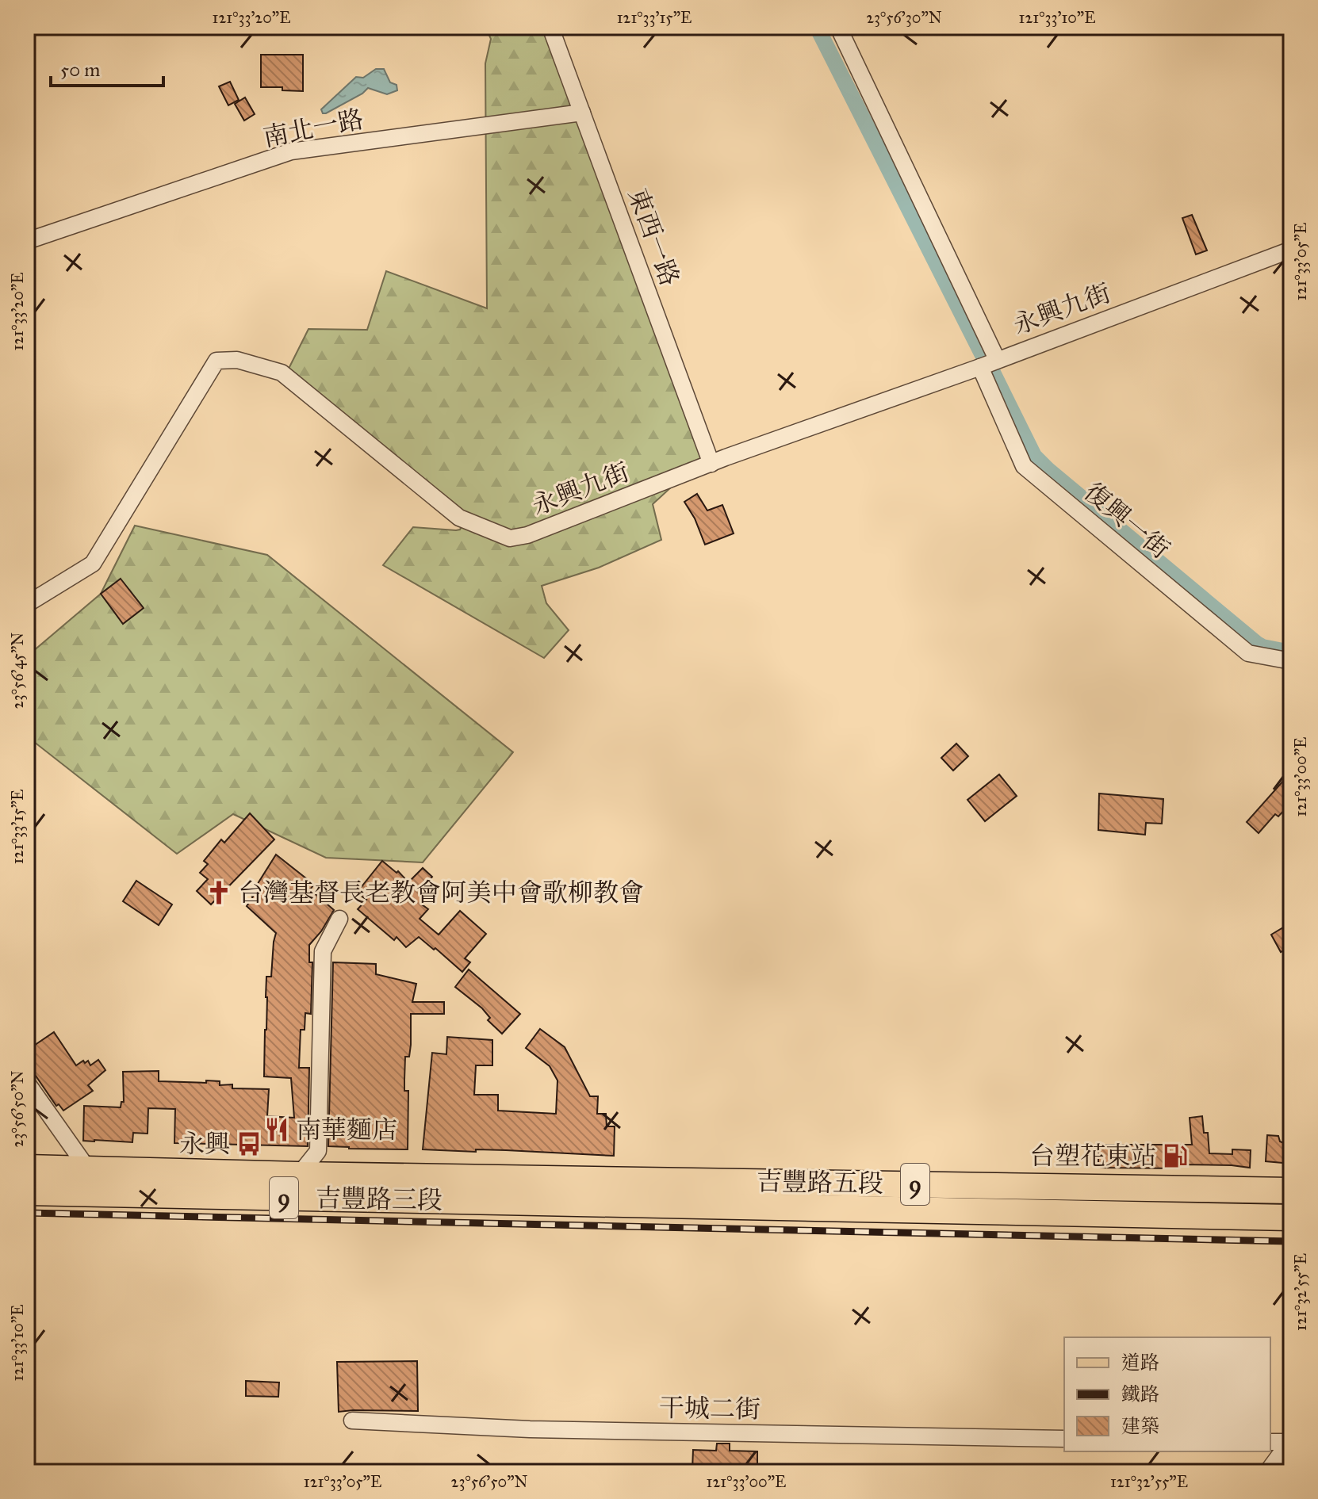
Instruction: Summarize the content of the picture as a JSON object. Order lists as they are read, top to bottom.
{
  "streets": {
    "main road": ["吉豐路五段", "9", "吉豐路三段"],
    "street": [
      "南北一路",
      "東西一路",
      "永興九街",
      "復興一街",
      "干城二街"
    ]
  },
  "crossings": [
    ["南北一路", "東西一路"],
    ["東西一路", "永興九街"],
    ["永興九街", "復興一街"],
    ["吉豐路五段", "吉豐路三段"]
  ],
  "places": {
    "church": ["台灣基督長老教會阿美中會歌柳教會"],
    "restaurant": ["南華麵店"],
    "bus stop": ["永興"],
    "fuel station": ["台塑花東站"]
  },
  "legend": ["道路", "鐵路", "建築"],
  "scale_bar": "50 m",
  "coordinates": [
    "121°33'20\"E",
    "121°33'15\"E",
    "23°56'30\"N",
    "121°33'10\"E",
    "121°33'05\"E",
    "23°56'45\"N",
    "121°33'00\"E",
    "23°56'50\"N",
    "121°32'55\"E"
  ]
}
